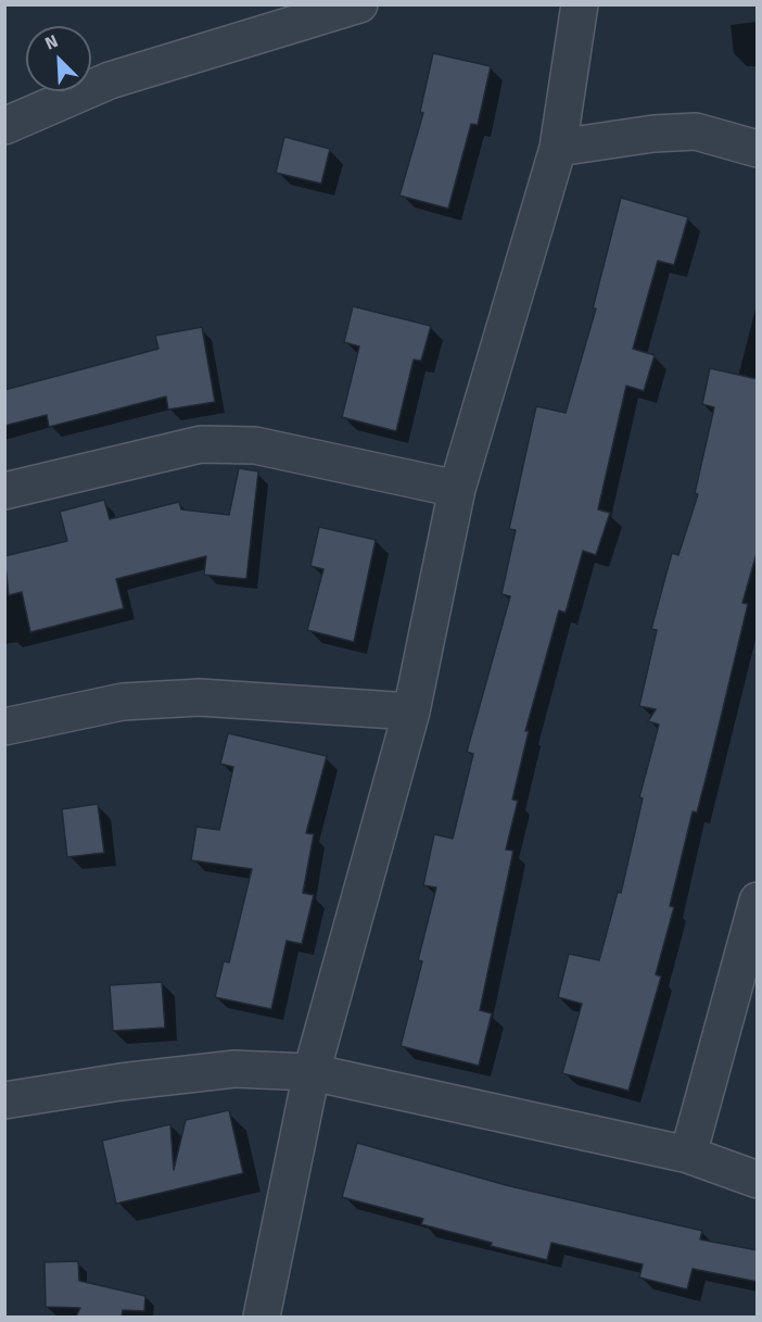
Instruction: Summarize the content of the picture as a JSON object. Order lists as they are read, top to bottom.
{
  "north": "top left"
}
